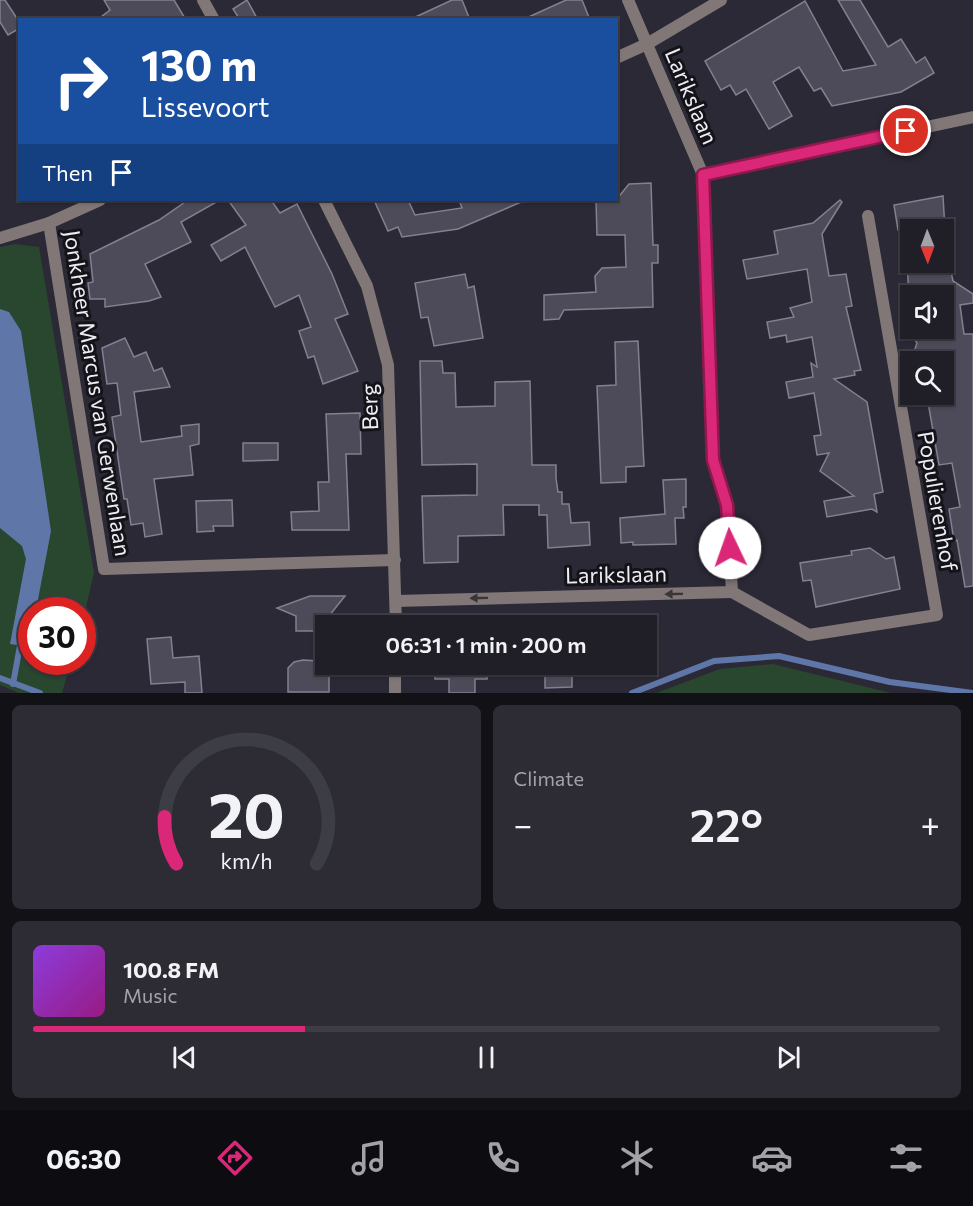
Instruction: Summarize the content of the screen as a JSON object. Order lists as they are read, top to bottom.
{
  "streets": {
    "street": [
      "Larikslaan",
      "Jonkheer Marcus van Gerwenlaan",
      "Berg",
      "Populierenhof"
    ]
  },
  "crossings": [
    ["Larikslaan", "Berg"],
    ["Larikslaan", "Populierenhof"],
    ["Jonkheer Marcus van Gerwenlaan", "Berg"]
  ],
  "one_way": ["Larikslaan"],
  "north": "bottom",
  "page": {
    "turn": ["130 m", "Lissevoort"],
    "then": "Then",
    "limit": "30",
    "trip": "06:31 · 1 min · 200 m",
    "tile": "Climate",
    "heat": ["−", "22°", "+"],
    "song": ["100.8 FM", "Music"],
    "tabs": "06:30",
    "gauge": ["20", "km/h"]
  }
}
